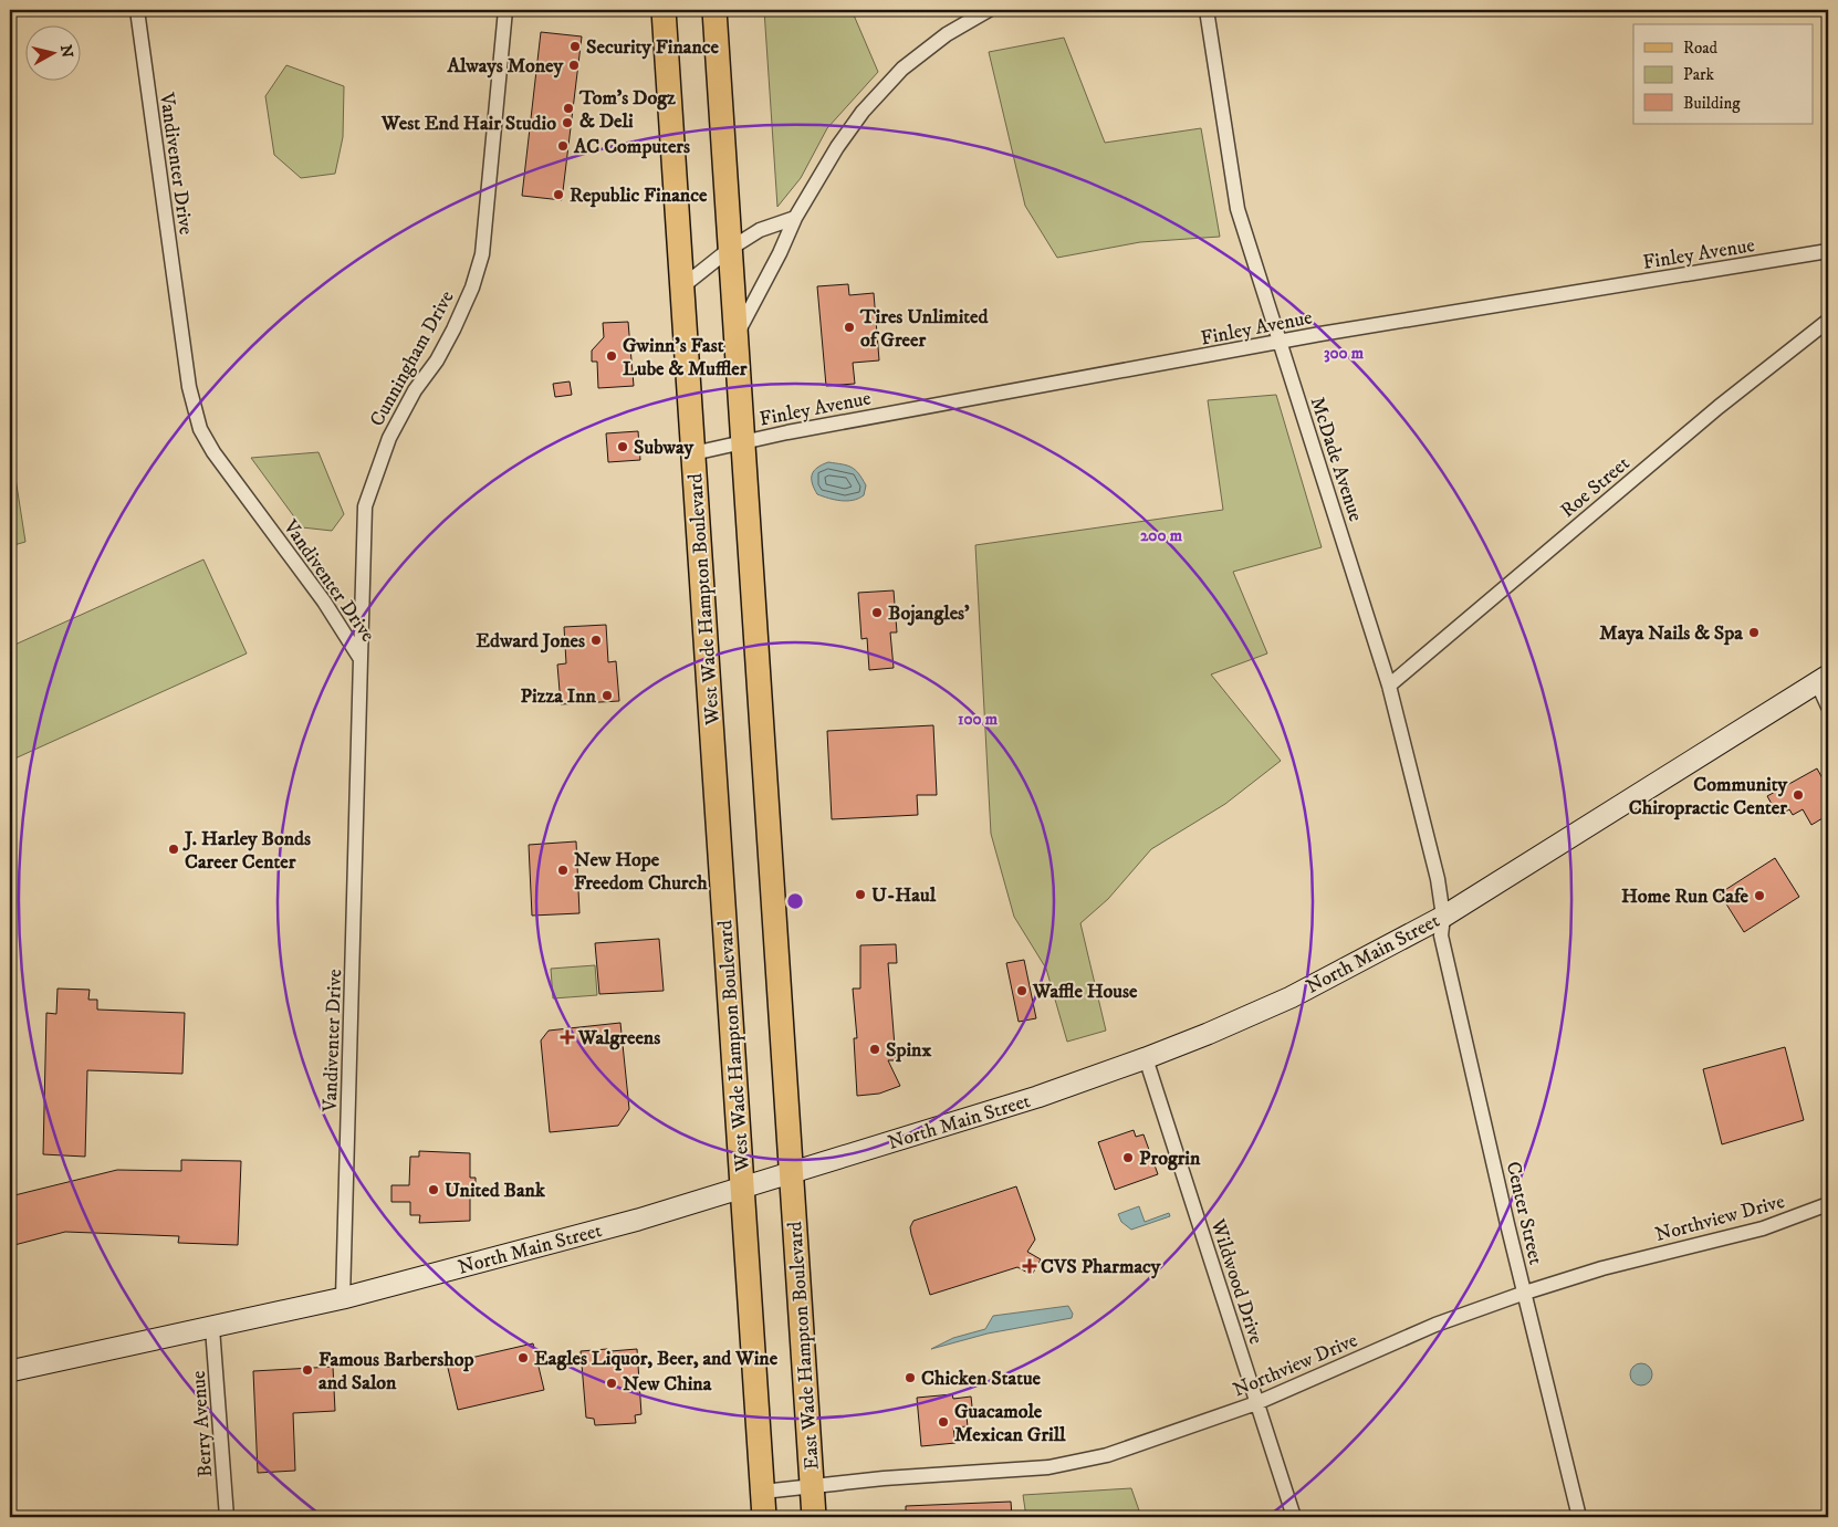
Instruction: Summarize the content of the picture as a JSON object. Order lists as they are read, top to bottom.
{
  "streets": {
    "main road": ["West Wade Hampton Boulevard", "North Main Street", "East Wade Hampton Boulevard"],
    "street": [
      "Vandiventer Drive",
      "Finley Avenue",
      "Cunningham Drive",
      "McDade Avenue",
      "Roe Street",
      "Center Street",
      "Northview Drive",
      "Wildwood Drive",
      "Berry Avenue"
    ]
  },
  "crossings": [
    ["Vandiventer Drive", "Cunningham Drive"],
    ["Vandiventer Drive", "North Main Street"],
    ["Finley Avenue", "McDade Avenue"],
    ["Finley Avenue", "West Wade Hampton Boulevard"],
    ["McDade Avenue", "Roe Street"],
    ["McDade Avenue", "North Main Street"],
    ["McDade Avenue", "Center Street"],
    ["West Wade Hampton Boulevard", "North Main Street"],
    ["North Main Street", "Center Street"],
    ["North Main Street", "Wildwood Drive"],
    ["North Main Street", "East Wade Hampton Boulevard"],
    ["North Main Street", "Berry Avenue"],
    ["Center Street", "Northview Drive"],
    ["Northview Drive", "Wildwood Drive"],
    ["Northview Drive", "East Wade Hampton Boulevard"]
  ],
  "places": {
    "other": [
      "Security Finance",
      "Always Money",
      "Tom's Dogz & Deli",
      "West End Hair Studio",
      "AC Computers",
      "Republic Finance",
      "Tires Unlimited of Greer",
      "Gwinn's Fast Lube & Muffler",
      "Subway",
      "Bojangles'",
      "Maya Nails & Spa",
      "Edward Jones",
      "Pizza Inn",
      "Community Chiropractic Center",
      "J. Harley Bonds Career Center",
      "New Hope Freedom Church",
      "U-Haul",
      "Home Run Cafe",
      "Waffle House",
      "Spinx",
      "Progrin",
      "United Bank",
      "Eagles Liquor, Beer, and Wine",
      "Famous Barbershop and Salon",
      "Chicken Statue",
      "New China",
      "Guacamole Mexican Grill"
    ],
    "health": ["Walgreens", "CVS Pharmacy"]
  },
  "legend": ["Road", "Park", "Building"],
  "north": "right",
  "rings": ["300 m", "200 m", "100 m"]
}
